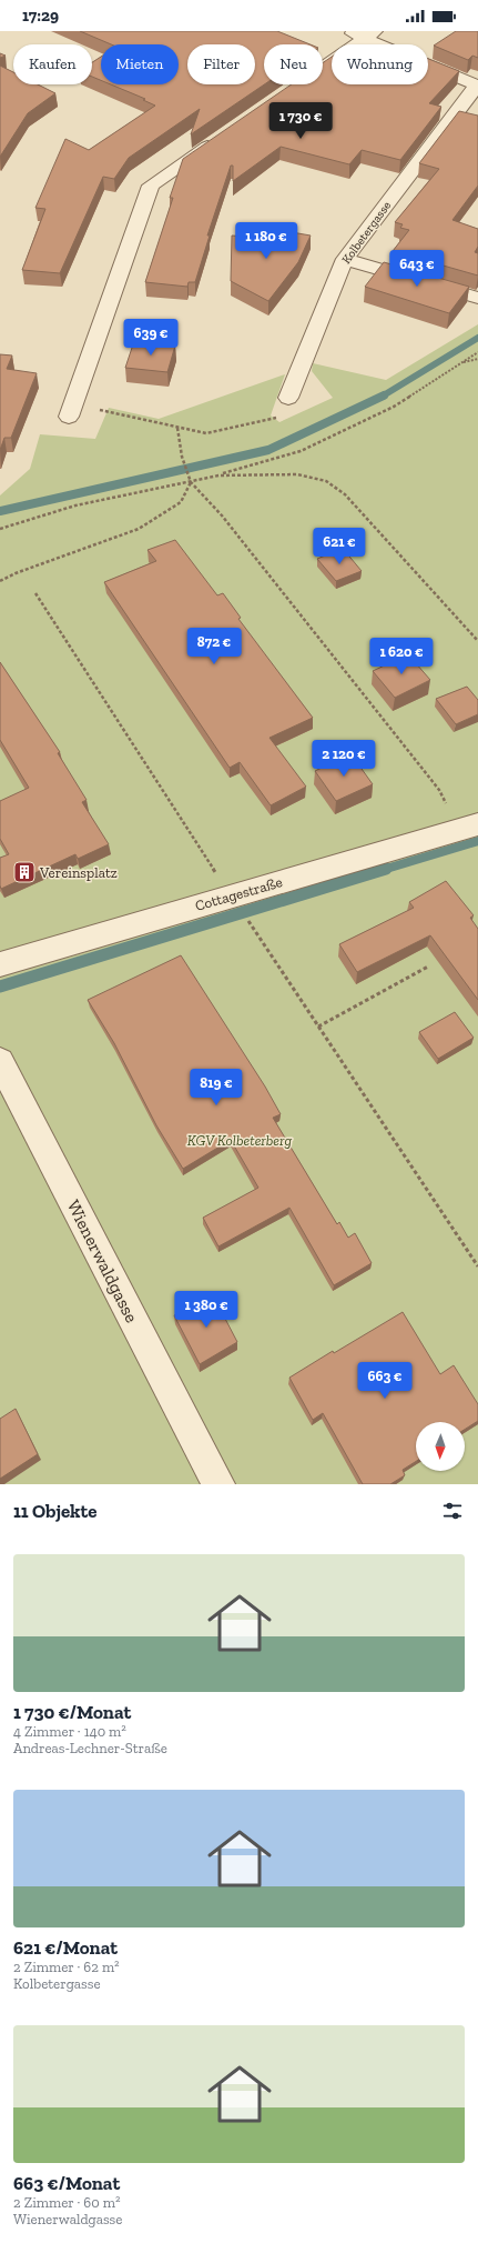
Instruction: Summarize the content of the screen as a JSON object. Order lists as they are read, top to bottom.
{
  "streets": {
    "street": ["Kolbetergasse", "Cottagestraße", "Wienerwaldgasse"]
  },
  "parks": ["KGV Kolbeterberg"],
  "places": {
    "building": ["Vereinsplatz"]
  },
  "north": "bottom",
  "page": {
    "status": "17:29",
    "chip": [
      "Kaufen",
      "Mieten",
      "Filter",
      "Neu",
      "Wohnung"
    ],
    "price": [
      "1 730 €",
      "1 180 €",
      "643 €",
      "639 €",
      "621 €",
      "872 €",
      "1 620 €",
      "2 120 €",
      "819 €",
      "1 380 €",
      "663 €"
    ],
    "heading": "11 Objekte",
    "list": [
      {
        "name": "1 730 €/Monat",
        "note": "4 Zimmer · 140 m² · Andreas-Lechner-Straße"
      },
      {
        "name": "621 €/Monat",
        "note": "2 Zimmer · 62 m² · Kolbetergasse"
      },
      {
        "name": "663 €/Monat",
        "note": "2 Zimmer · 60 m² · Wienerwaldgasse"
      }
    ]
  }
}
